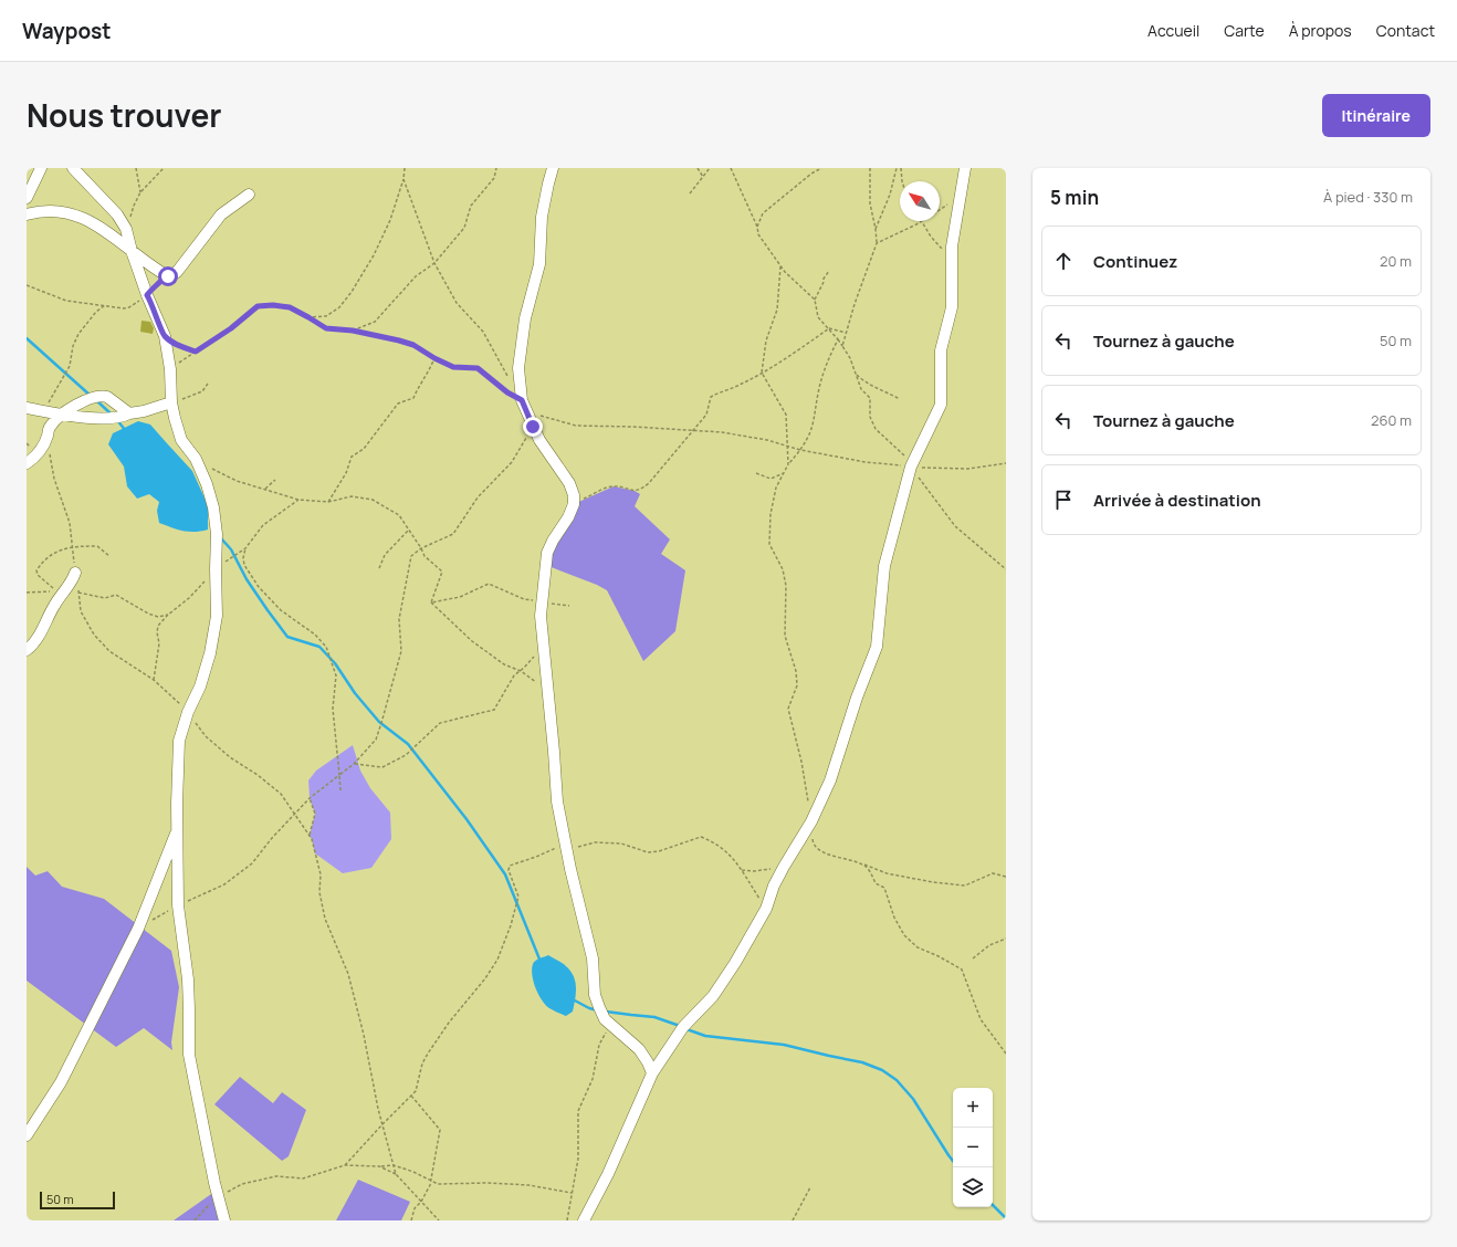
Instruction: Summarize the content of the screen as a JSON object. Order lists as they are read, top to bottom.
{
  "scale_bar": "50 m",
  "north": "top left",
  "page": {
    "header": "Waypost",
    "nav": [
      "Accueil",
      "Carte",
      "À propos",
      "Contact"
    ],
    "title": "Nous trouver",
    "buttons": "Itinéraire",
    "heading": ["5 min", "À pied · 330 m"],
    "list": [
      ["Continuez", "20 m"],
      ["Tournez à gauche", "50 m"],
      ["Tournez à gauche", "260 m"],
      "Arrivée à destination"
    ],
    "map_buttons": ["+", "−"],
    "scale": "50 m"
  }
}
